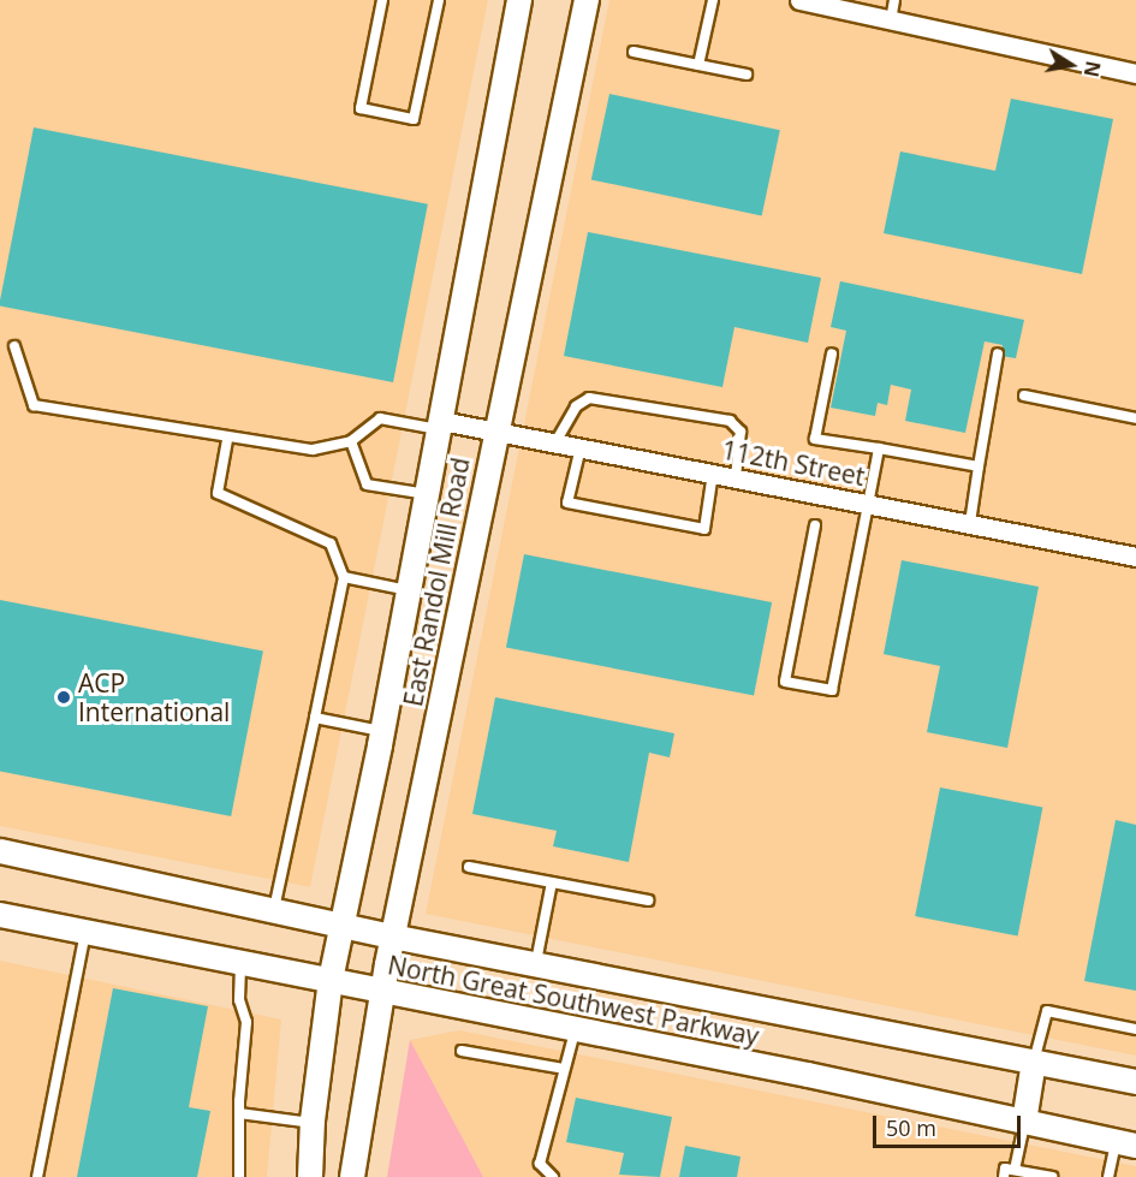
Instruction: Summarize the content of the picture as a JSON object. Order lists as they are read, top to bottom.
{
  "streets": {
    "main road": ["East Randol Mill Road", "North Great Southwest Parkway"],
    "street": ["112th Street"]
  },
  "crossings": [
    ["112th Street", "East Randol Mill Road"],
    ["East Randol Mill Road", "North Great Southwest Parkway"]
  ],
  "places": ["ACP International"],
  "scale_bar": "50 m",
  "north": "right"
}
